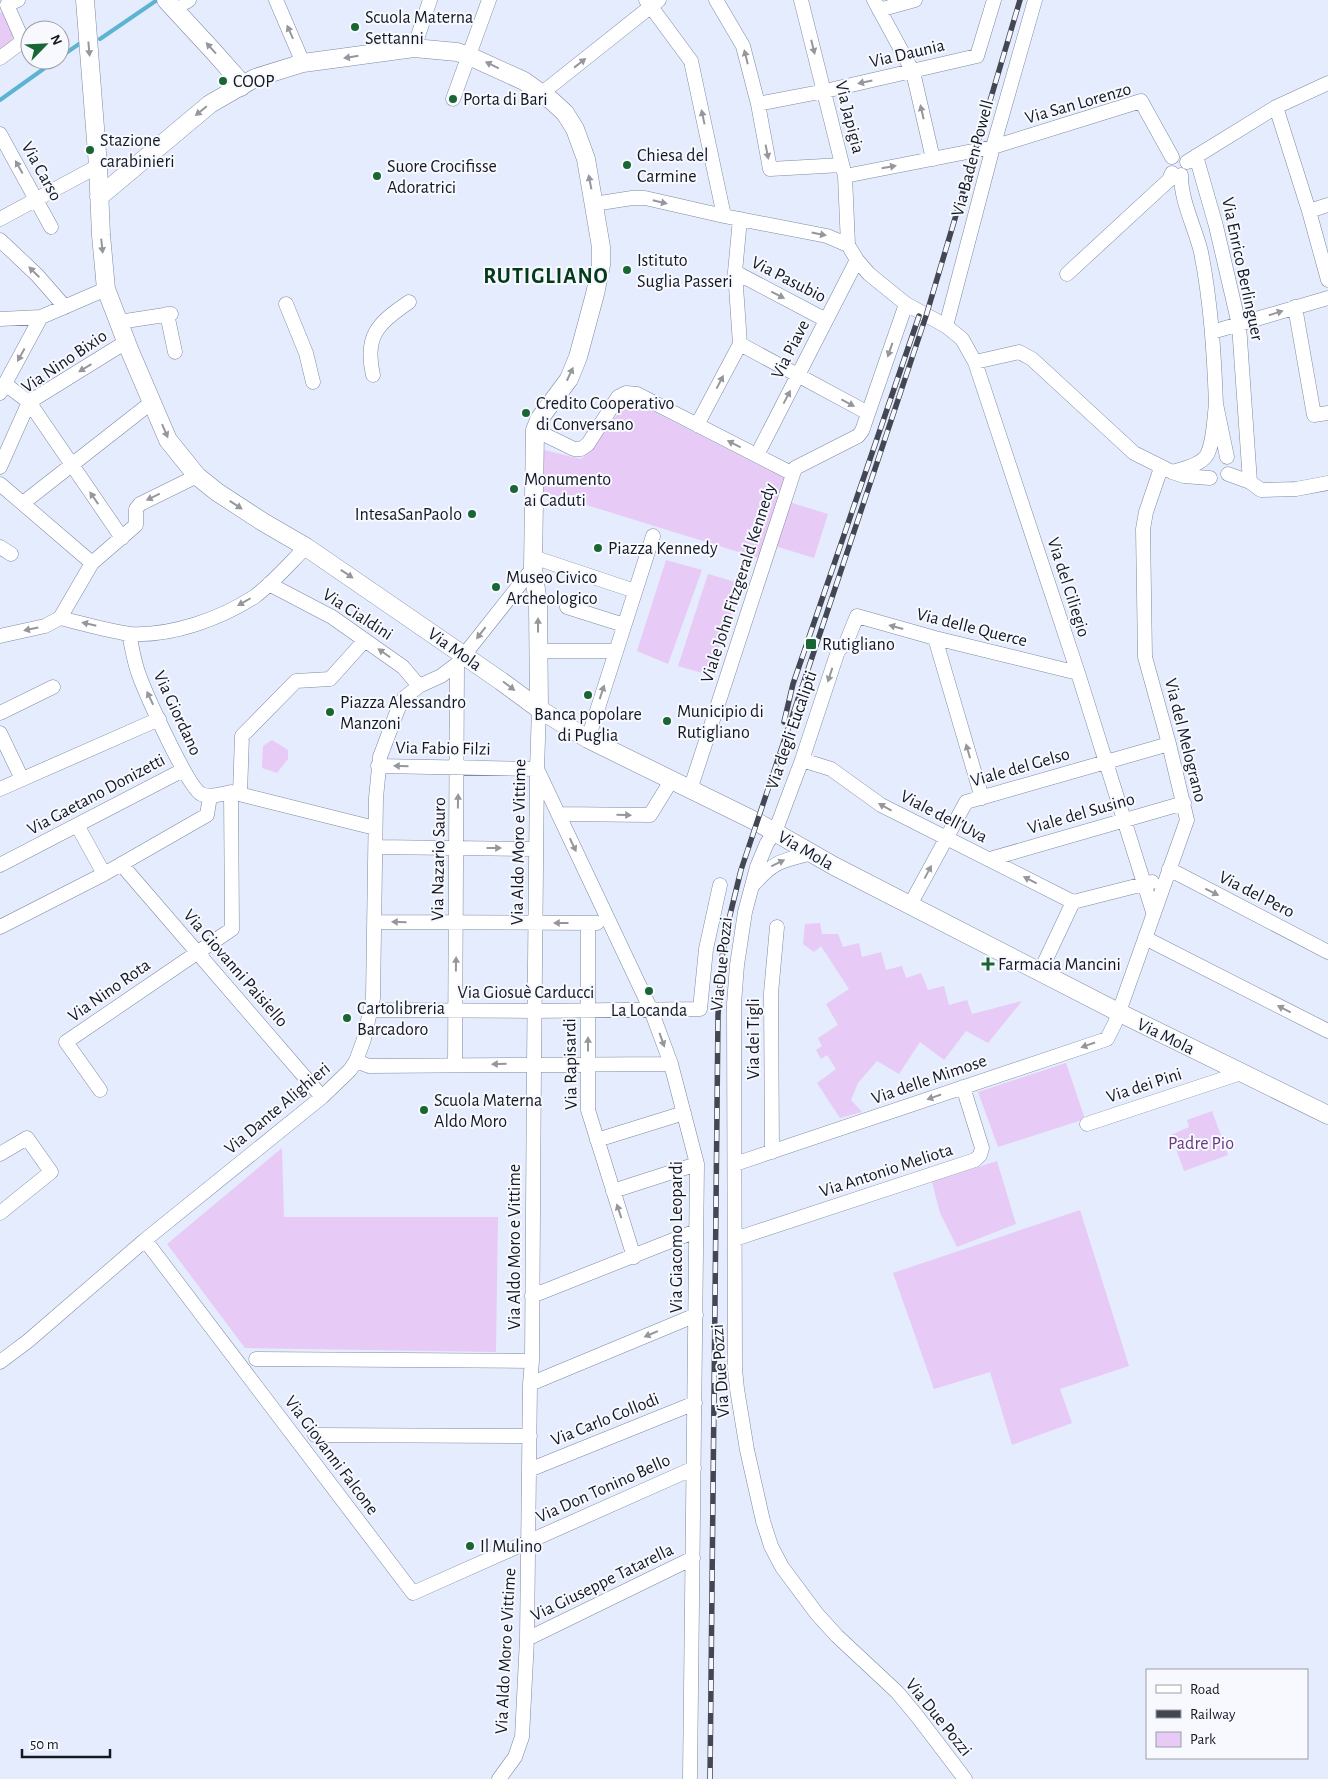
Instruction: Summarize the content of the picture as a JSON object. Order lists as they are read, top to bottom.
{
  "streets": {
    "main road": ["Via Mola"],
    "street": [
      "Via Daunia",
      "Via San Lorenzo",
      "Via Japigia",
      "Via Baden Powell",
      "Via Carso",
      "Via Enrico Berlinguer",
      "Via Pasubio",
      "Via Piave",
      "Via Nino Bixio",
      "Viale John Fitzgerald Kennedy",
      "Via del Ciliegio",
      "Via Cialdini",
      "Via delle Querce",
      "Via Giordano",
      "Via degli Eucalipti",
      "Via del Melograno",
      "Via Fabio Filzi",
      "Viale del Gelso",
      "Via Gaetano Donizetti",
      "Viale del Susino",
      "Viale dell'Uva",
      "Via Aldo Moro e Vittime",
      "Via Nazario Sauro",
      "Via del Pero",
      "Via Due Pozzi",
      "Via Giovanni Paisiello",
      "Via Nino Rota",
      "Via Giosuè Carducci",
      "Via dei Tigli",
      "Via Rapisardi",
      "Via delle Mimose",
      "Via dei Pini",
      "Via Dante Alighieri",
      "Via Antonio Meliota",
      "Via Giacomo Leopardi",
      "Via Carlo Collodi",
      "Via Giovanni Falcone",
      "Via Don Tonino Bello",
      "Via Giuseppe Tatarella"
    ]
  },
  "crossings": [
    ["Via Daunia", "Via Japigia"],
    ["Via San Lorenzo", "Via Baden Powell"],
    ["Via Japigia", "Via del Ciliegio"],
    ["Via Baden Powell", "Via del Ciliegio"],
    ["Via Pasubio", "Via Piave"],
    ["Via Piave", "Via del Ciliegio"],
    ["Via Nino Bixio", "Via Mola"],
    ["Viale John Fitzgerald Kennedy", "Via Mola"],
    ["Via del Ciliegio", "Via delle Querce"],
    ["Via del Ciliegio", "Via del Melograno"],
    ["Via del Ciliegio", "Viale del Gelso"],
    ["Via del Ciliegio", "Viale del Susino"],
    ["Via Cialdini", "Via Dante Alighieri"],
    ["Via delle Querce", "Via degli Eucalipti"],
    ["Via Mola", "Via degli Eucalipti"],
    ["Via Mola", "Via del Melograno"],
    ["Via Mola", "Viale del Gelso"],
    ["Via Mola", "Via Aldo Moro e Vittime"],
    ["Via Mola", "Via Nazario Sauro"],
    ["Via Mola", "Via Due Pozzi"],
    ["Via Mola", "Via delle Mimose"],
    ["Via Mola", "Via dei Pini"],
    ["Via Mola", "Via Dante Alighieri"],
    ["Via Giordano", "Via Gaetano Donizetti"],
    ["Via degli Eucalipti", "Viale dell'Uva"],
    ["Via degli Eucalipti", "Via Due Pozzi"],
    ["Via del Melograno", "Viale del Gelso"],
    ["Via del Melograno", "Viale del Susino"],
    ["Via del Melograno", "Via del Pero"],
    ["Via del Melograno", "Via delle Mimose"],
    ["Via Fabio Filzi", "Via Aldo Moro e Vittime"],
    ["Via Fabio Filzi", "Via Nazario Sauro"],
    ["Via Fabio Filzi", "Via Dante Alighieri"],
    ["Via Fabio Filzi", "Via Giacomo Leopardi"],
    ["Viale del Gelso", "Viale dell'Uva"],
    ["Viale del Susino", "Viale dell'Uva"],
    ["Via Aldo Moro e Vittime", "Via Giosuè Carducci"],
    ["Via Aldo Moro e Vittime", "Via Giacomo Leopardi"],
    ["Via Aldo Moro e Vittime", "Via Carlo Collodi"],
    ["Via Aldo Moro e Vittime", "Via Giovanni Falcone"],
    ["Via Aldo Moro e Vittime", "Via Don Tonino Bello"],
    ["Via Aldo Moro e Vittime", "Via Giuseppe Tatarella"],
    ["Via Nazario Sauro", "Via Giosuè Carducci"],
    ["Via Nazario Sauro", "Via Dante Alighieri"],
    ["Via Due Pozzi", "Via delle Mimose"],
    ["Via Due Pozzi", "Via Antonio Meliota"],
    ["Via Giovanni Paisiello", "Via Nino Rota"],
    ["Via Giovanni Paisiello", "Via Dante Alighieri"],
    ["Via Giosuè Carducci", "Via Rapisardi"],
    ["Via Giosuè Carducci", "Via Dante Alighieri"],
    ["Via Giosuè Carducci", "Via Giacomo Leopardi"],
    ["Via dei Tigli", "Via delle Mimose"],
    ["Via delle Mimose", "Via Antonio Meliota"],
    ["Via Dante Alighieri", "Via Giovanni Falcone"],
    ["Via Giacomo Leopardi", "Via Carlo Collodi"],
    ["Via Giacomo Leopardi", "Via Don Tonino Bello"],
    ["Via Giacomo Leopardi", "Via Giuseppe Tatarella"],
    ["Via Giovanni Falcone", "Via Don Tonino Bello"]
  ],
  "one_way": [
    "Via Carso",
    "Via Cialdini",
    "Via delle Querce",
    "Via Mola",
    "Via Giordano",
    "Via degli Eucalipti",
    "Viale dell'Uva",
    "Via Nazario Sauro",
    "Via Rapisardi",
    "Via delle Mimose"
  ],
  "districts": ["RUTIGLIANO"],
  "parks": ["Padre Pio"],
  "places": {
    "other": [
      "Scuola Materna Settanni",
      "COOP",
      "Porta di Bari",
      "Stazione carabinieri",
      "Chiesa del Carmine",
      "Suore Crocifisse Adoratrici",
      "Istituto Suglia Passeri",
      "Credito Cooperativo di Conversano",
      "Monumento ai Caduti",
      "IntesaSanPaolo",
      "Piazza Kennedy",
      "Museo Civico Archeologico",
      "Banca popolare di Puglia",
      "Piazza Alessandro Manzoni",
      "Municipio di Rutigliano",
      "La Locanda",
      "Cartolibreria Barcadoro",
      "Scuola Materna Aldo Moro",
      "Il Mulino"
    ],
    "transit": ["Rutigliano"],
    "health": ["Farmacia Mancini"]
  },
  "legend": ["Road", "Railway", "Park"],
  "scale_bar": "50 m",
  "north": "top right"
}
